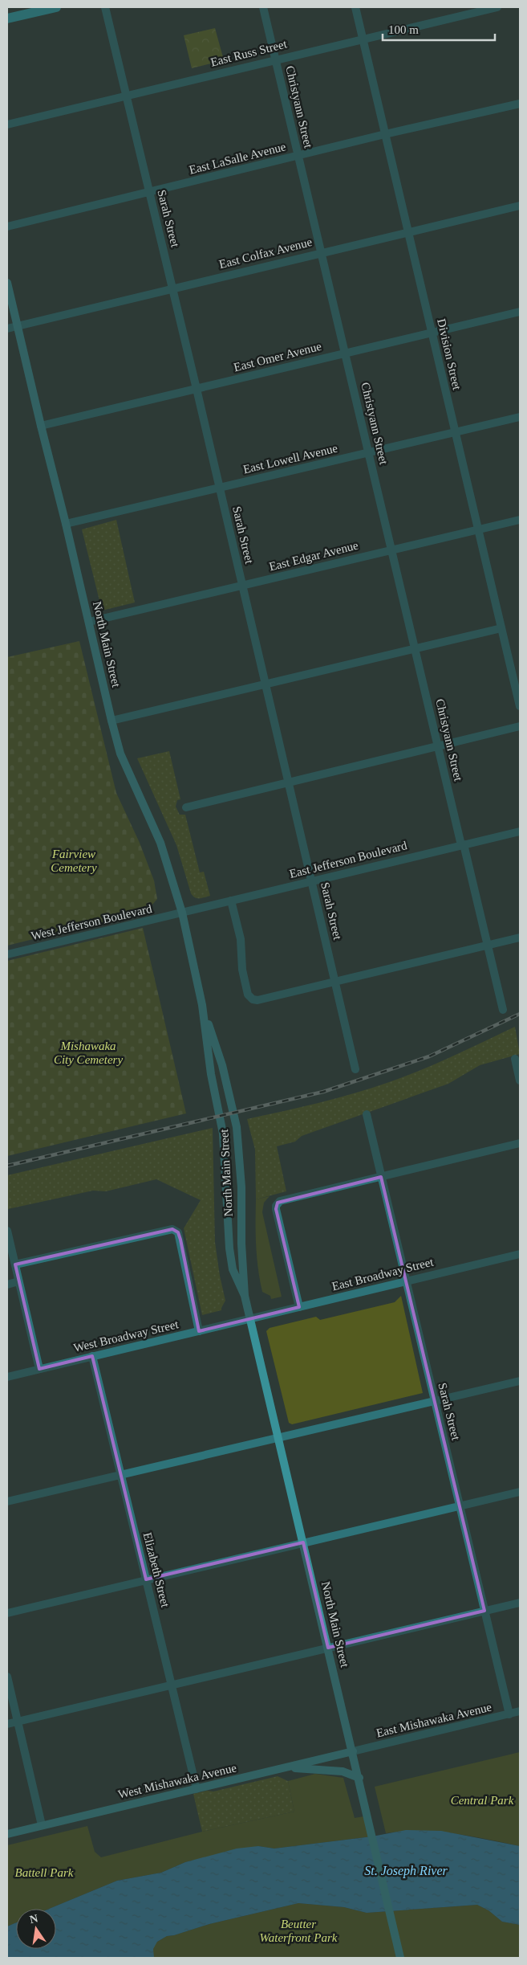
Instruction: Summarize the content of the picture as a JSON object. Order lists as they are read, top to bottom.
{
  "streets": {
    "main road": ["North Main Street", "West Mishawaka Avenue"],
    "street": [
      "East Russ Street",
      "Christyann Street",
      "East LaSalle Avenue",
      "Sarah Street",
      "East Colfax Avenue",
      "Division Street",
      "East Omer Avenue",
      "East Lowell Avenue",
      "East Edgar Avenue",
      "East Jefferson Boulevard",
      "West Jefferson Boulevard",
      "East Broadway Street",
      "West Broadway Street",
      "Elizabeth Street",
      "East Mishawaka Avenue"
    ]
  },
  "crossings": [
    ["East Russ Street", "Christyann Street"],
    ["East Russ Street", "Sarah Street"],
    ["East Russ Street", "Division Street"],
    ["Christyann Street", "East LaSalle Avenue"],
    ["Christyann Street", "East Colfax Avenue"],
    ["Christyann Street", "East Omer Avenue"],
    ["Christyann Street", "East Lowell Avenue"],
    ["Christyann Street", "East Edgar Avenue"],
    ["Christyann Street", "East Jefferson Boulevard"],
    ["East LaSalle Avenue", "Sarah Street"],
    ["East LaSalle Avenue", "Division Street"],
    ["Sarah Street", "East Colfax Avenue"],
    ["Sarah Street", "East Omer Avenue"],
    ["Sarah Street", "East Lowell Avenue"],
    ["Sarah Street", "East Edgar Avenue"],
    ["Sarah Street", "East Jefferson Boulevard"],
    ["Sarah Street", "East Broadway Street"],
    ["Sarah Street", "East Mishawaka Avenue"],
    ["East Colfax Avenue", "Division Street"],
    ["East Colfax Avenue", "North Main Street"],
    ["Division Street", "East Omer Avenue"],
    ["Division Street", "East Lowell Avenue"],
    ["Division Street", "East Edgar Avenue"],
    ["East Omer Avenue", "North Main Street"],
    ["East Lowell Avenue", "North Main Street"],
    ["East Edgar Avenue", "North Main Street"],
    ["North Main Street", "East Jefferson Boulevard"],
    ["North Main Street", "West Jefferson Boulevard"],
    ["North Main Street", "East Broadway Street"],
    ["North Main Street", "West Broadway Street"],
    ["North Main Street", "East Mishawaka Avenue"],
    ["North Main Street", "West Mishawaka Avenue"],
    ["East Jefferson Boulevard", "West Jefferson Boulevard"],
    ["East Broadway Street", "West Broadway Street"],
    ["West Broadway Street", "Elizabeth Street"],
    ["Elizabeth Street", "West Mishawaka Avenue"],
    ["East Mishawaka Avenue", "West Mishawaka Avenue"]
  ],
  "water": ["St. Joseph River"],
  "parks": [
    "Fairview Cemetery",
    "Mishawaka City Cemetery",
    "Central Park",
    "Battell Park",
    "Beutter Waterfront Park"
  ],
  "scale_bar": "100 m",
  "north": "top"
}
